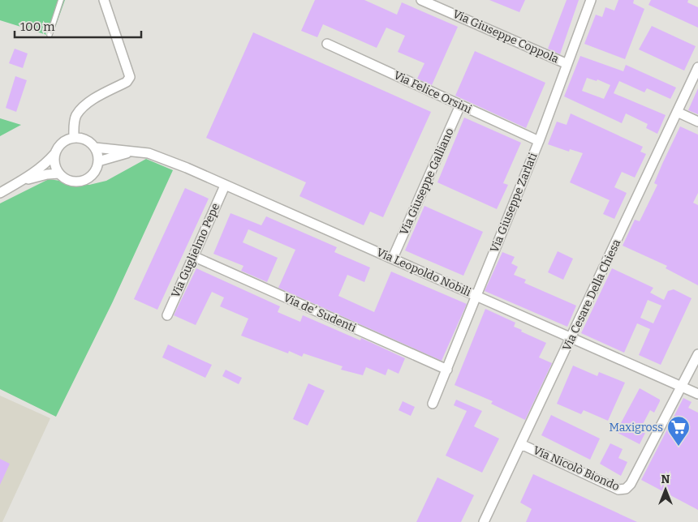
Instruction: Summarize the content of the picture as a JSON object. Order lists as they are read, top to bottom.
{
  "streets": {
    "street": [
      "Via Giuseppe Coppola",
      "Via Felice Orsini",
      "Via Giuseppe Galliano",
      "Via Giuseppe Zarlati",
      "Via Guglielmo Pepe",
      "Via Leopoldo Nobili",
      "Via Cesare Della Chiesa",
      "Via de’ Sudenti",
      "Via Nicolò Biondo"
    ]
  },
  "crossings": [
    ["Via Giuseppe Coppola", "Via Giuseppe Zarlati"],
    ["Via Felice Orsini", "Via Giuseppe Galliano"],
    ["Via Felice Orsini", "Via Giuseppe Zarlati"],
    ["Via Giuseppe Galliano", "Via Leopoldo Nobili"],
    ["Via Giuseppe Zarlati", "Via Leopoldo Nobili"],
    ["Via Giuseppe Zarlati", "Via de’ Sudenti"],
    ["Via Guglielmo Pepe", "Via Leopoldo Nobili"],
    ["Via Guglielmo Pepe", "Via de’ Sudenti"],
    ["Via Leopoldo Nobili", "Via Cesare Della Chiesa"],
    ["Via Leopoldo Nobili", "Via Nicolò Biondo"],
    ["Via Cesare Della Chiesa", "Via Nicolò Biondo"]
  ],
  "places": {
    "supermarket": ["Maxigross"]
  },
  "scale_bar": "100 m",
  "north": "top"
}
